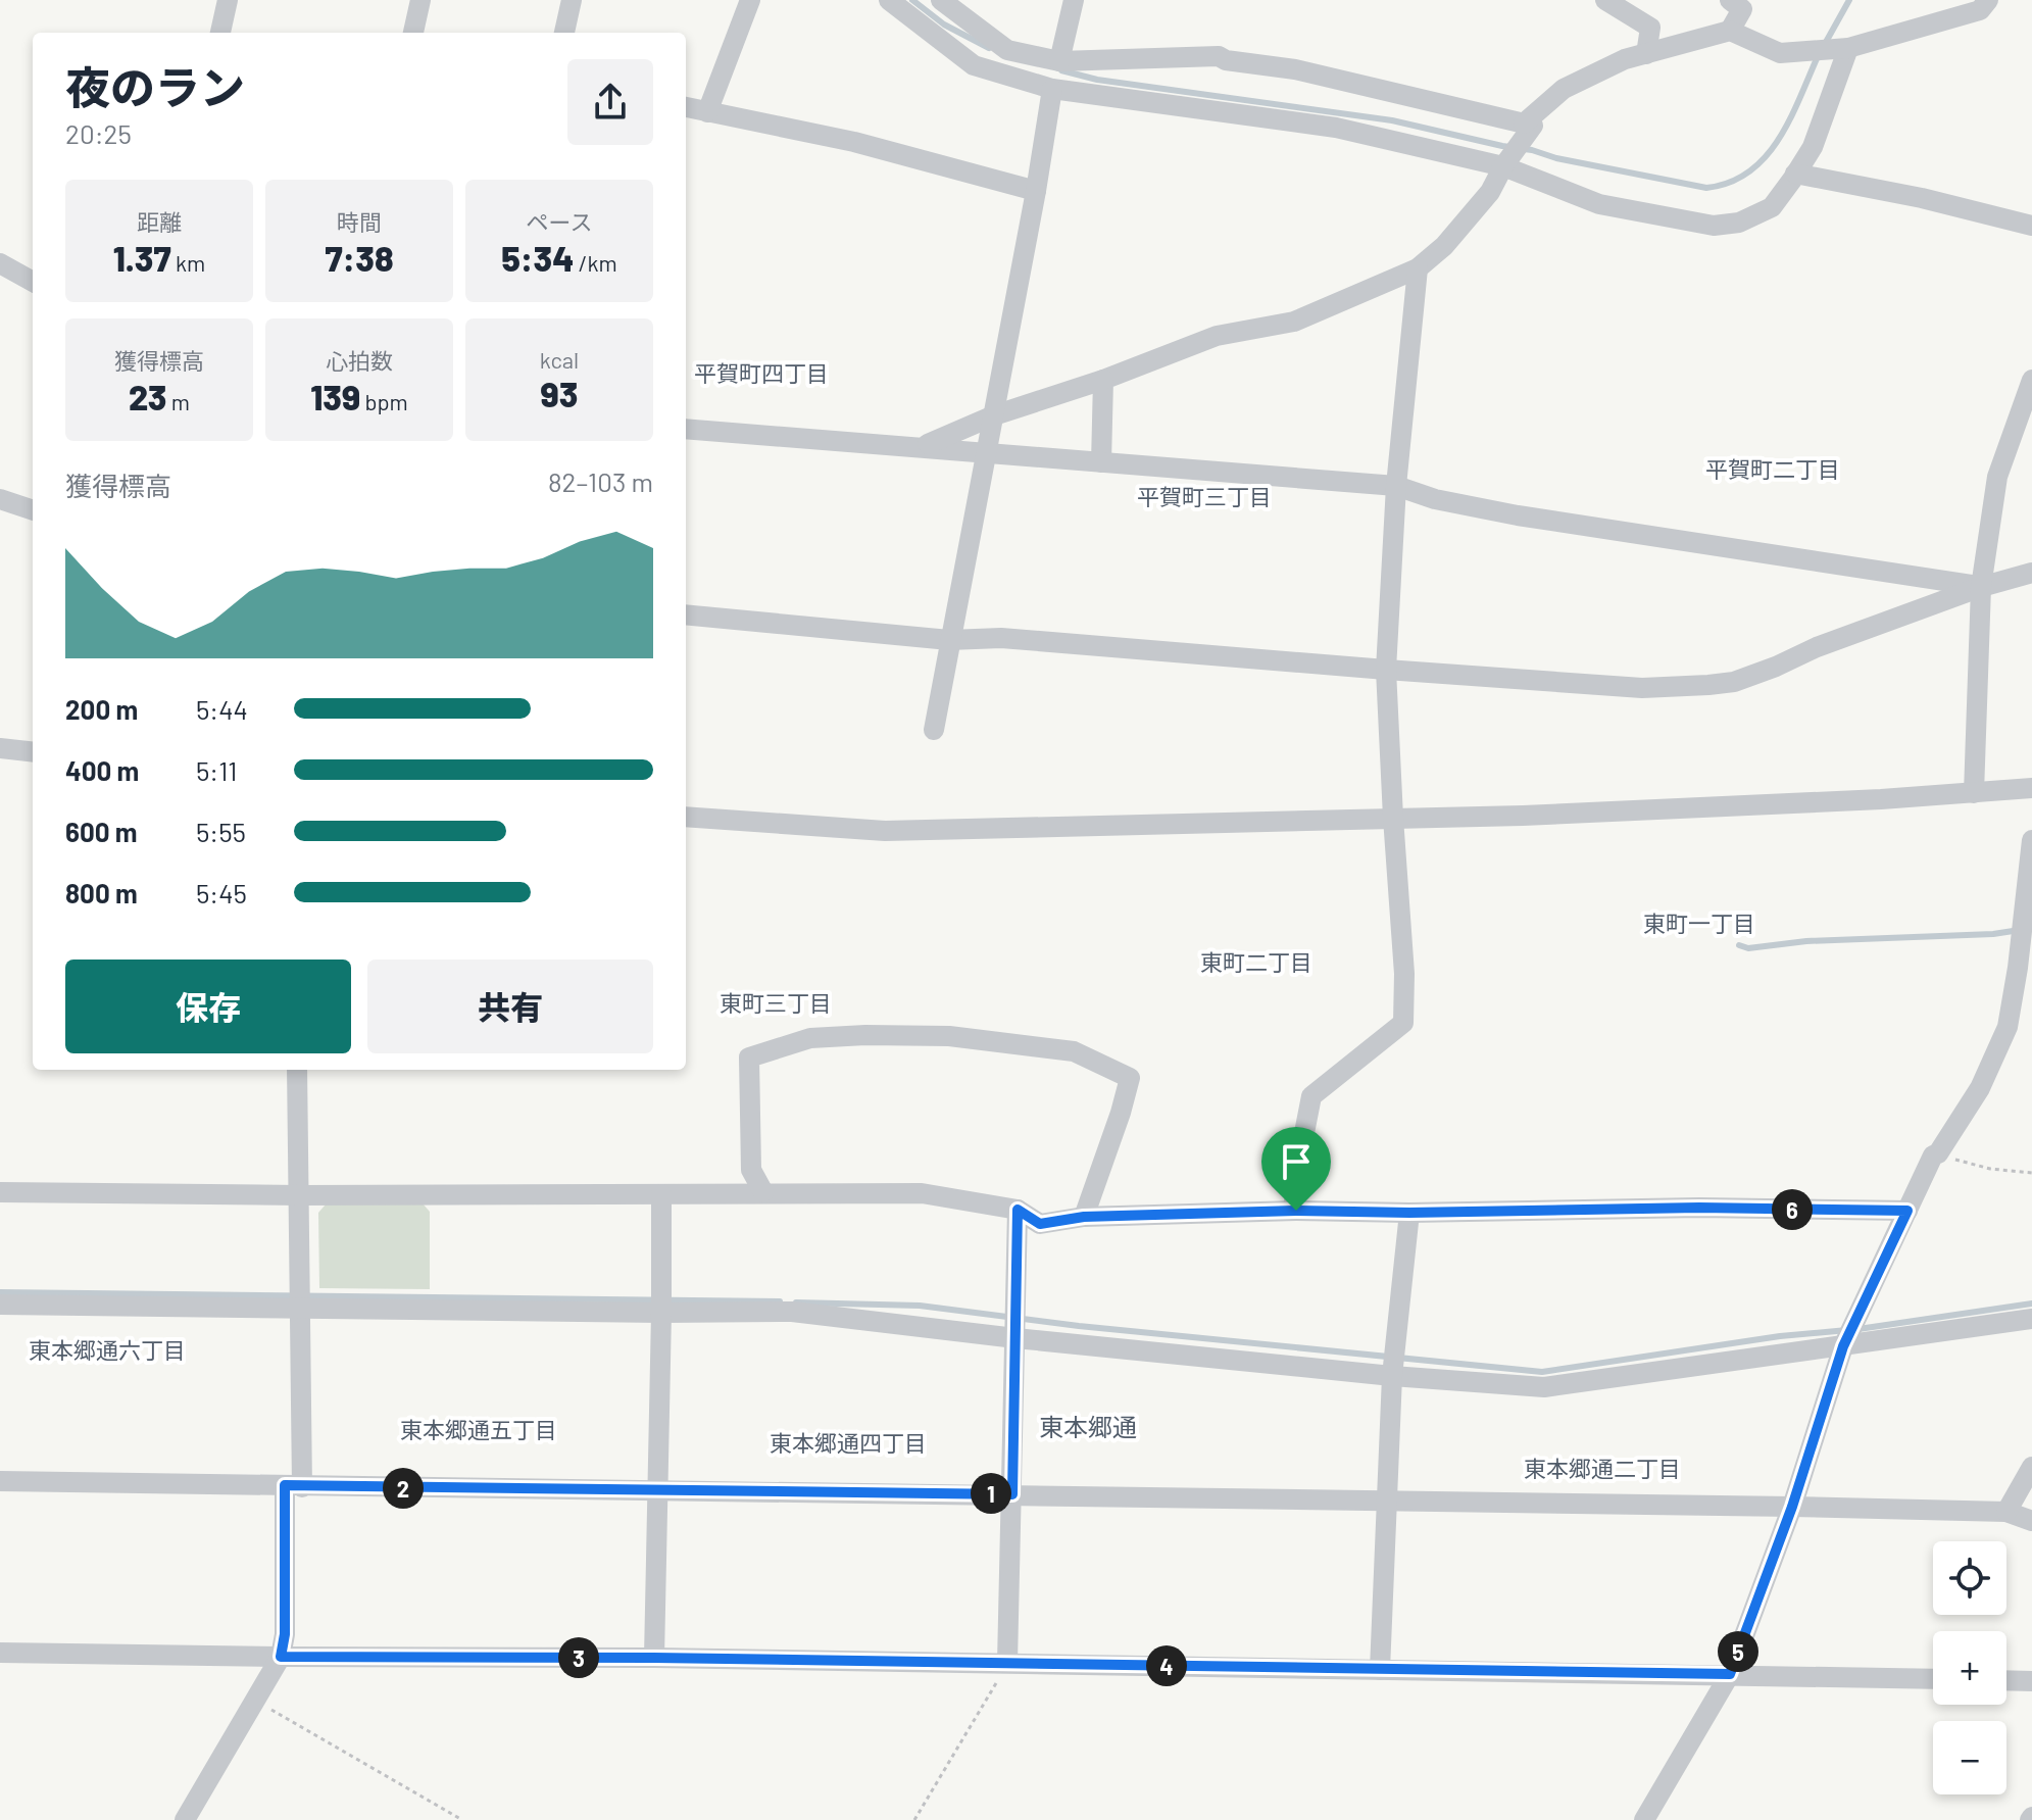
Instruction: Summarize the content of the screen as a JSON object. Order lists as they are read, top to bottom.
{
  "districts": [
    "平賀町四丁目",
    "平賀町二丁目",
    "平賀町三丁目",
    "東町一丁目",
    "東町二丁目",
    "東町三丁目",
    "東本郷通六丁目",
    "東本郷通",
    "東本郷通五丁目",
    "東本郷通四丁目",
    "東本郷通二丁目"
  ],
  "page": {
    "heading": ["夜のラン", "20:25"],
    "stats": [
      ["距離", "1.37 km"],
      ["時間", "7:38"],
      ["ペース", "5:34 /km"],
      ["獲得標高", "23 m"],
      ["心拍数", "139 bpm"],
      ["kcal", "93"]
    ],
    "chart": ["獲得標高", "82–103 m"],
    "list": [
      {
        "name": "200 m",
        "note": "5:44"
      },
      {
        "name": "400 m",
        "note": "5:11"
      },
      {
        "name": "600 m",
        "note": "5:55"
      },
      {
        "name": "800 m",
        "note": "5:45"
      }
    ],
    "buttons": ["保存", "共有"],
    "pins": [
      "6",
      "2",
      "1",
      "5",
      "3",
      "4"
    ],
    "map_buttons": ["+", "−"]
  }
}
